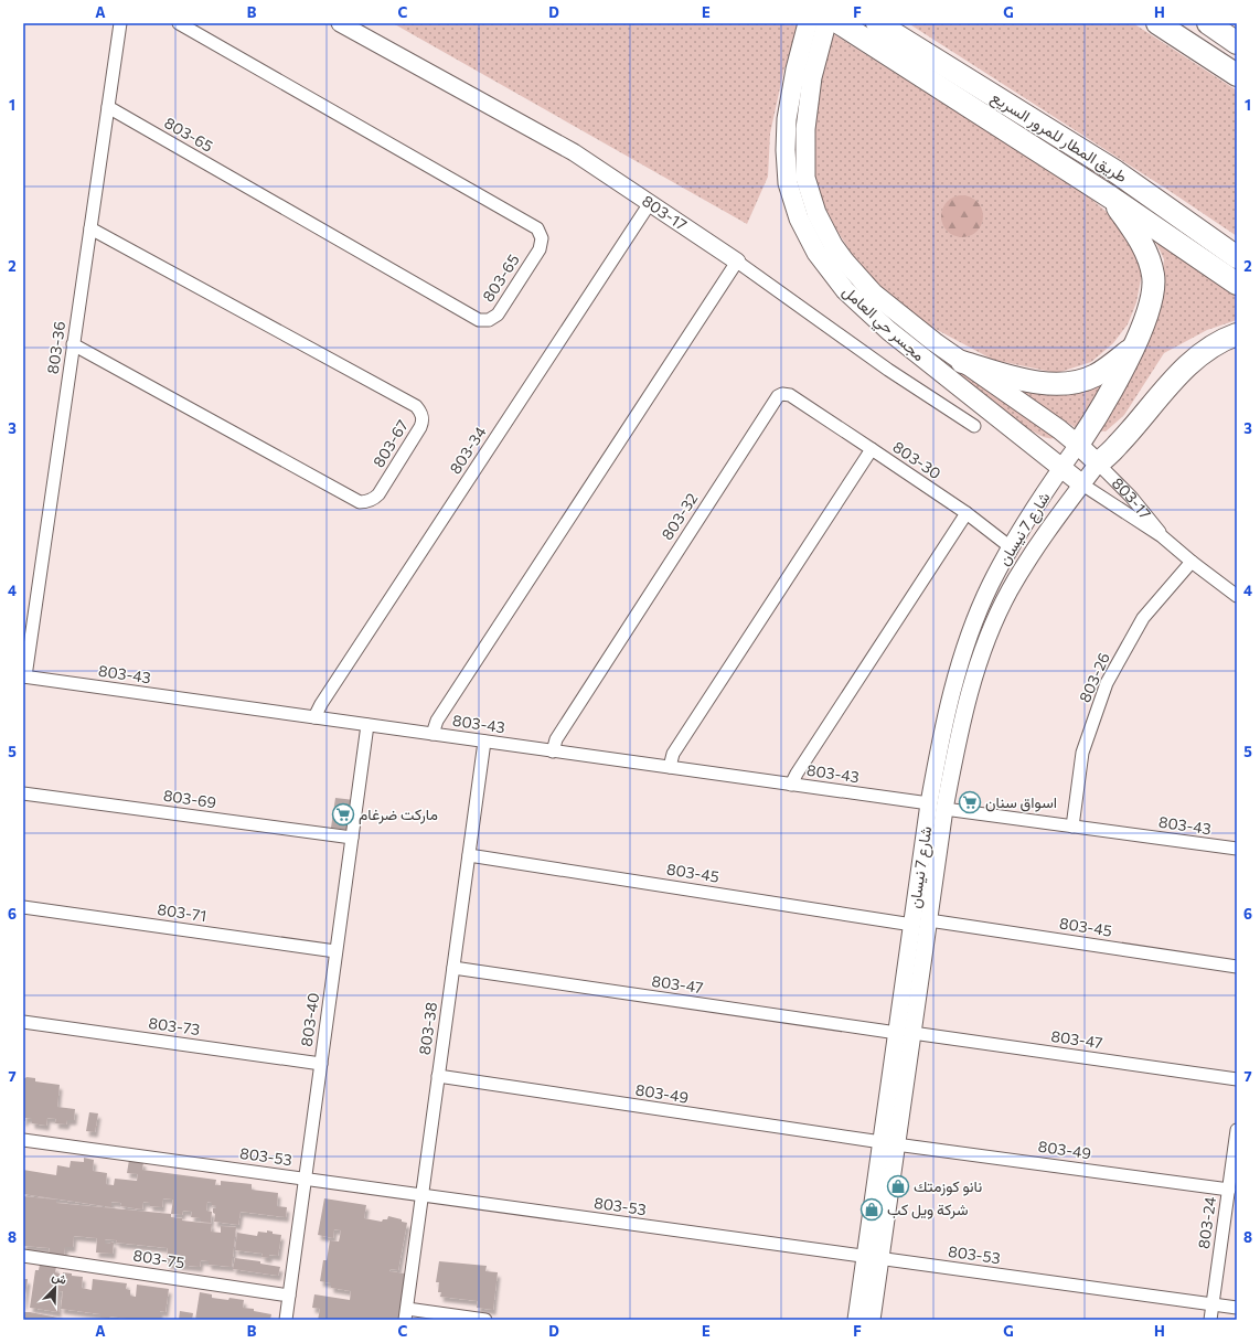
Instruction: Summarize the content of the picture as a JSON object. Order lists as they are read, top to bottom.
{
  "streets": {
    "highway": ["طريق المطار للمرور السريع"],
    "main road": ["مجسر حي العامل"],
    "street": [
      "803-65",
      "803-17",
      "803-36",
      "803-67",
      "803-34",
      "803-30",
      "803-32",
      "شارع 7 نيسان",
      "803-43",
      "803-26",
      "803-69",
      "803-45",
      "803-71",
      "803-47",
      "803-40",
      "803-73",
      "803-38",
      "803-49",
      "803-53",
      "803-24",
      "803-75"
    ]
  },
  "crossings": [
    ["803-65", "803-36"],
    ["803-17", "مجسر حي العامل"],
    ["803-17", "803-34"],
    ["803-17", "شارع 7 نيسان"],
    ["803-17", "803-26"],
    ["مجسر حي العامل", "شارع 7 نيسان"],
    ["803-36", "803-67"],
    ["803-36", "803-43"],
    ["803-34", "803-43"],
    ["803-30", "803-32"],
    ["803-30", "شارع 7 نيسان"],
    ["803-30", "803-43"],
    ["803-32", "803-43"],
    ["شارع 7 نيسان", "803-43"],
    ["شارع 7 نيسان", "803-45"],
    ["شارع 7 نيسان", "803-47"],
    ["شارع 7 نيسان", "803-49"],
    ["شارع 7 نيسان", "803-53"],
    ["803-43", "803-26"],
    ["803-43", "803-40"],
    ["803-43", "803-38"],
    ["803-69", "803-40"],
    ["803-45", "803-38"],
    ["803-71", "803-40"],
    ["803-47", "803-38"],
    ["803-40", "803-73"],
    ["803-40", "803-53"],
    ["803-40", "803-75"],
    ["803-38", "803-49"],
    ["803-38", "803-53"],
    ["803-49", "803-24"],
    ["803-53", "803-24"]
  ],
  "places": {
    "supermarket": ["اسواق سنان", "ماركت ضرغام"],
    "shop": ["نانو كوزمتك", "شركة ويل كب"]
  },
  "north": "top right",
  "grid": {
    "columns": [
      "A",
      "B",
      "C",
      "D",
      "E",
      "F",
      "G",
      "H"
    ],
    "rows": [
      "1",
      "2",
      "3",
      "4",
      "5",
      "6",
      "7",
      "8"
    ]
  }
}
